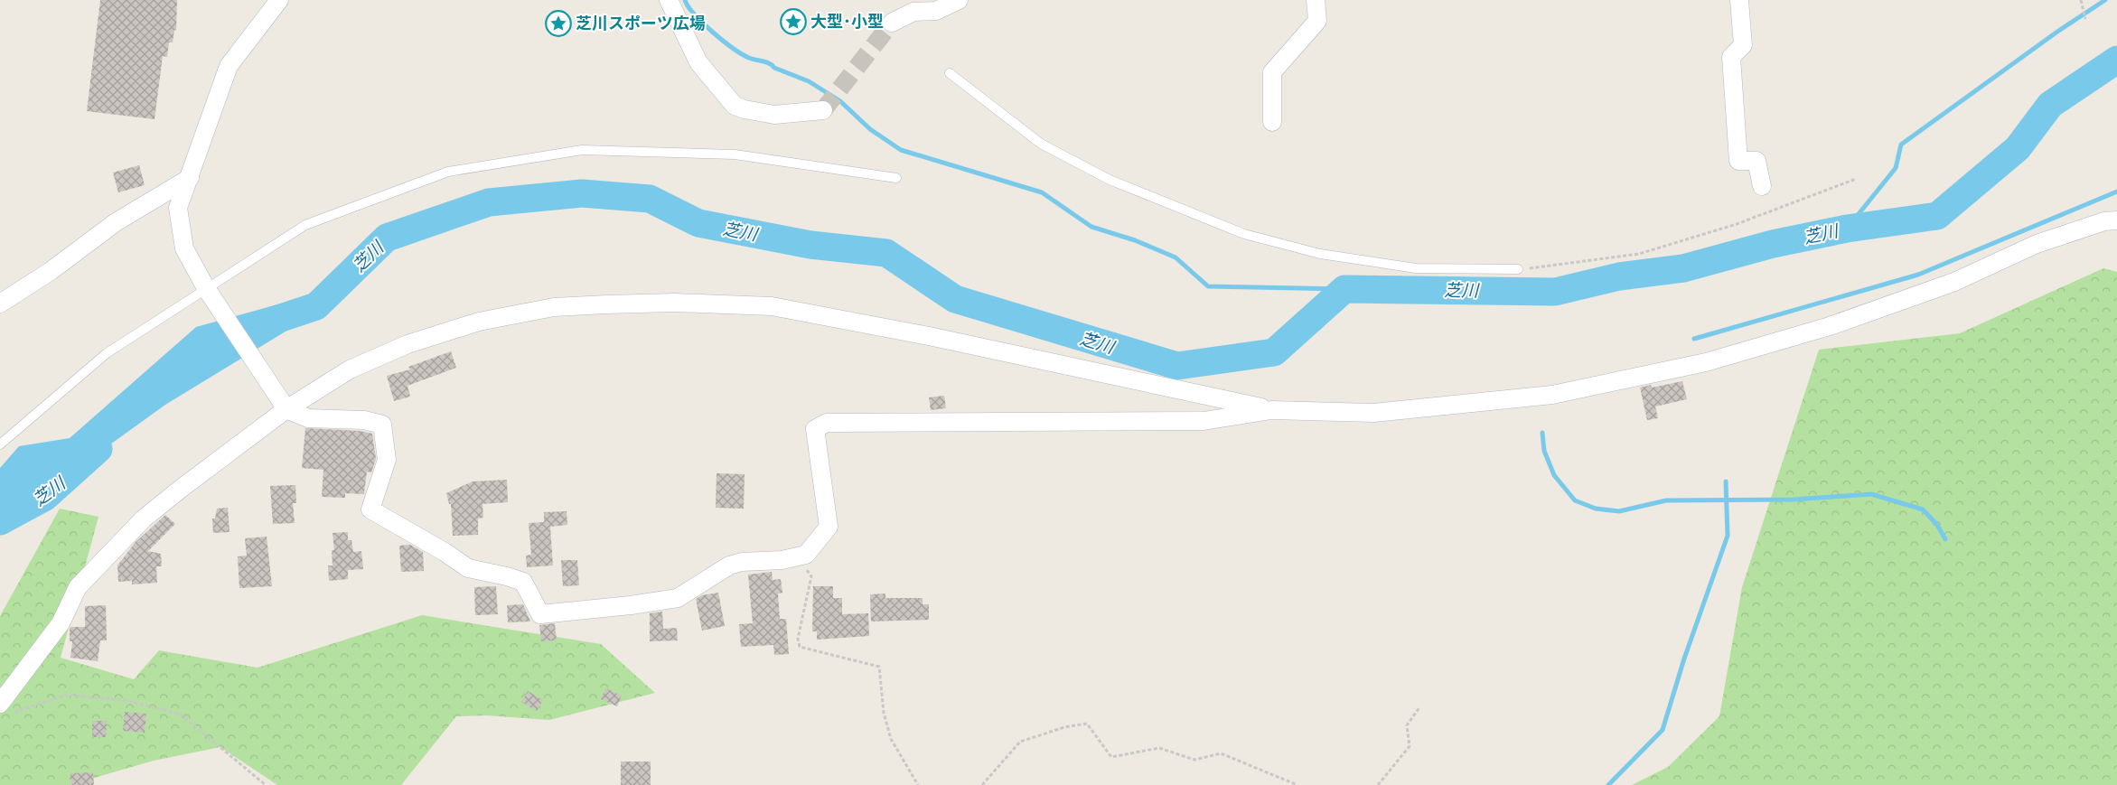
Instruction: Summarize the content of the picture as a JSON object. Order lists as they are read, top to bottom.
{
  "water": ["芝川"],
  "places": {
    "place": ["大型･小型", "芝川スポーツ広場"]
  }
}
